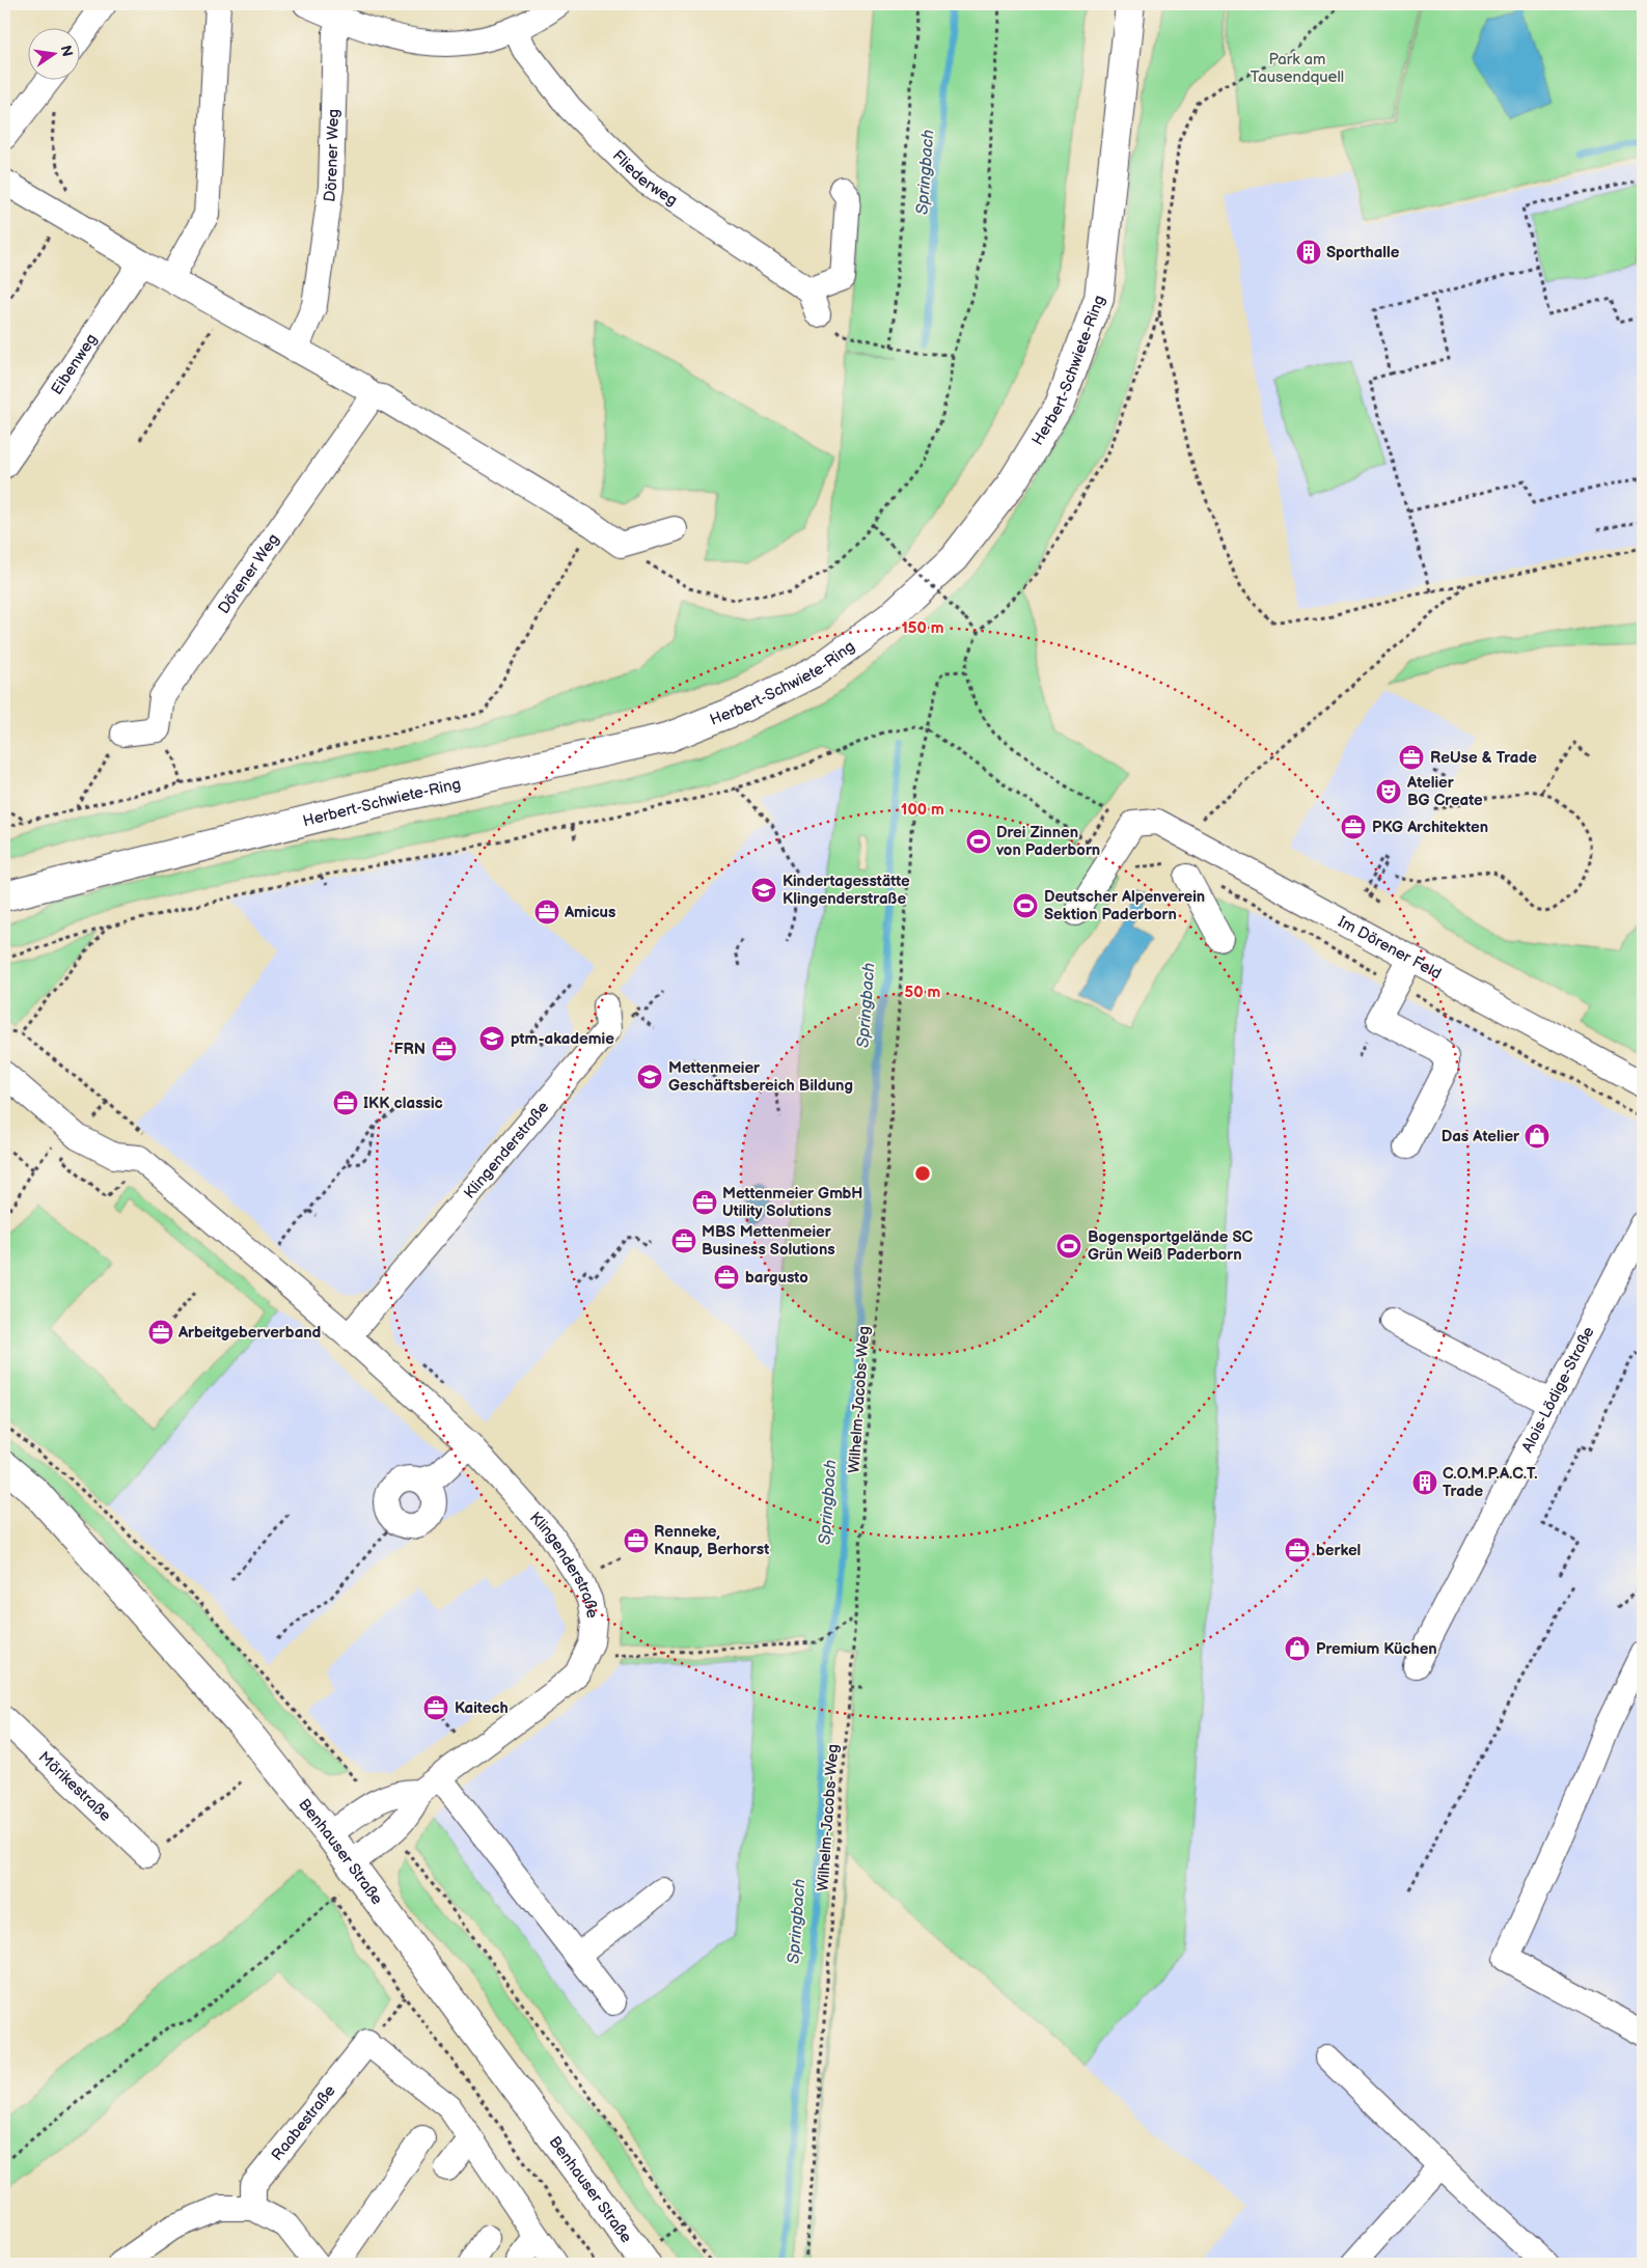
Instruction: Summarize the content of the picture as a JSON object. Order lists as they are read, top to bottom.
{
  "streets": {
    "main road": ["Herbert-Schwiete-Ring", "Benhauser Straße"],
    "street": [
      "Dörener Weg",
      "Fliederweg",
      "Eibenweg",
      "Im Dörener Feld",
      "Klingenderstraße",
      "Alois-Lödige-Straße",
      "Mörikestraße",
      "Raabestraße"
    ],
    "path": ["Wilhelm-Jacobs-Weg"]
  },
  "crossings": [
    ["Klingenderstraße", "Benhauser Straße"]
  ],
  "water": ["Springbach"],
  "parks": ["Park am Tausendquell"],
  "places": {
    "building": ["Sporthalle", "C.O.M.P.A.C.T. Trade"],
    "office": [
      "ReUse & Trade",
      "PKG Architekten",
      "Amicus",
      "FRN",
      "IKK classic",
      "Mettenmeier GmbH Utility Solutions",
      "MBS Mettenmeier Business Solutions",
      "bargusto",
      "Arbeitgeberverband",
      "Renneke, Knaup, Berhorst",
      "berkel",
      "Kaitech"
    ],
    "theatre": ["Atelier BG Create"],
    "sports": ["Drei Zinnen von Paderborn", "Deutscher Alpenverein Sektion Paderborn", "Bogensportgelände SC Grün Weiß Paderborn"],
    "school or university": ["Kindertagesstätte Klingenderstraße", "ptm-akademie", "Mettenmeier Geschäftsbereich Bildung"],
    "shop": ["Das Atelier", "Premium Küchen"]
  },
  "north": "right",
  "rings": ["150 m", "100 m", "50 m"]
}
